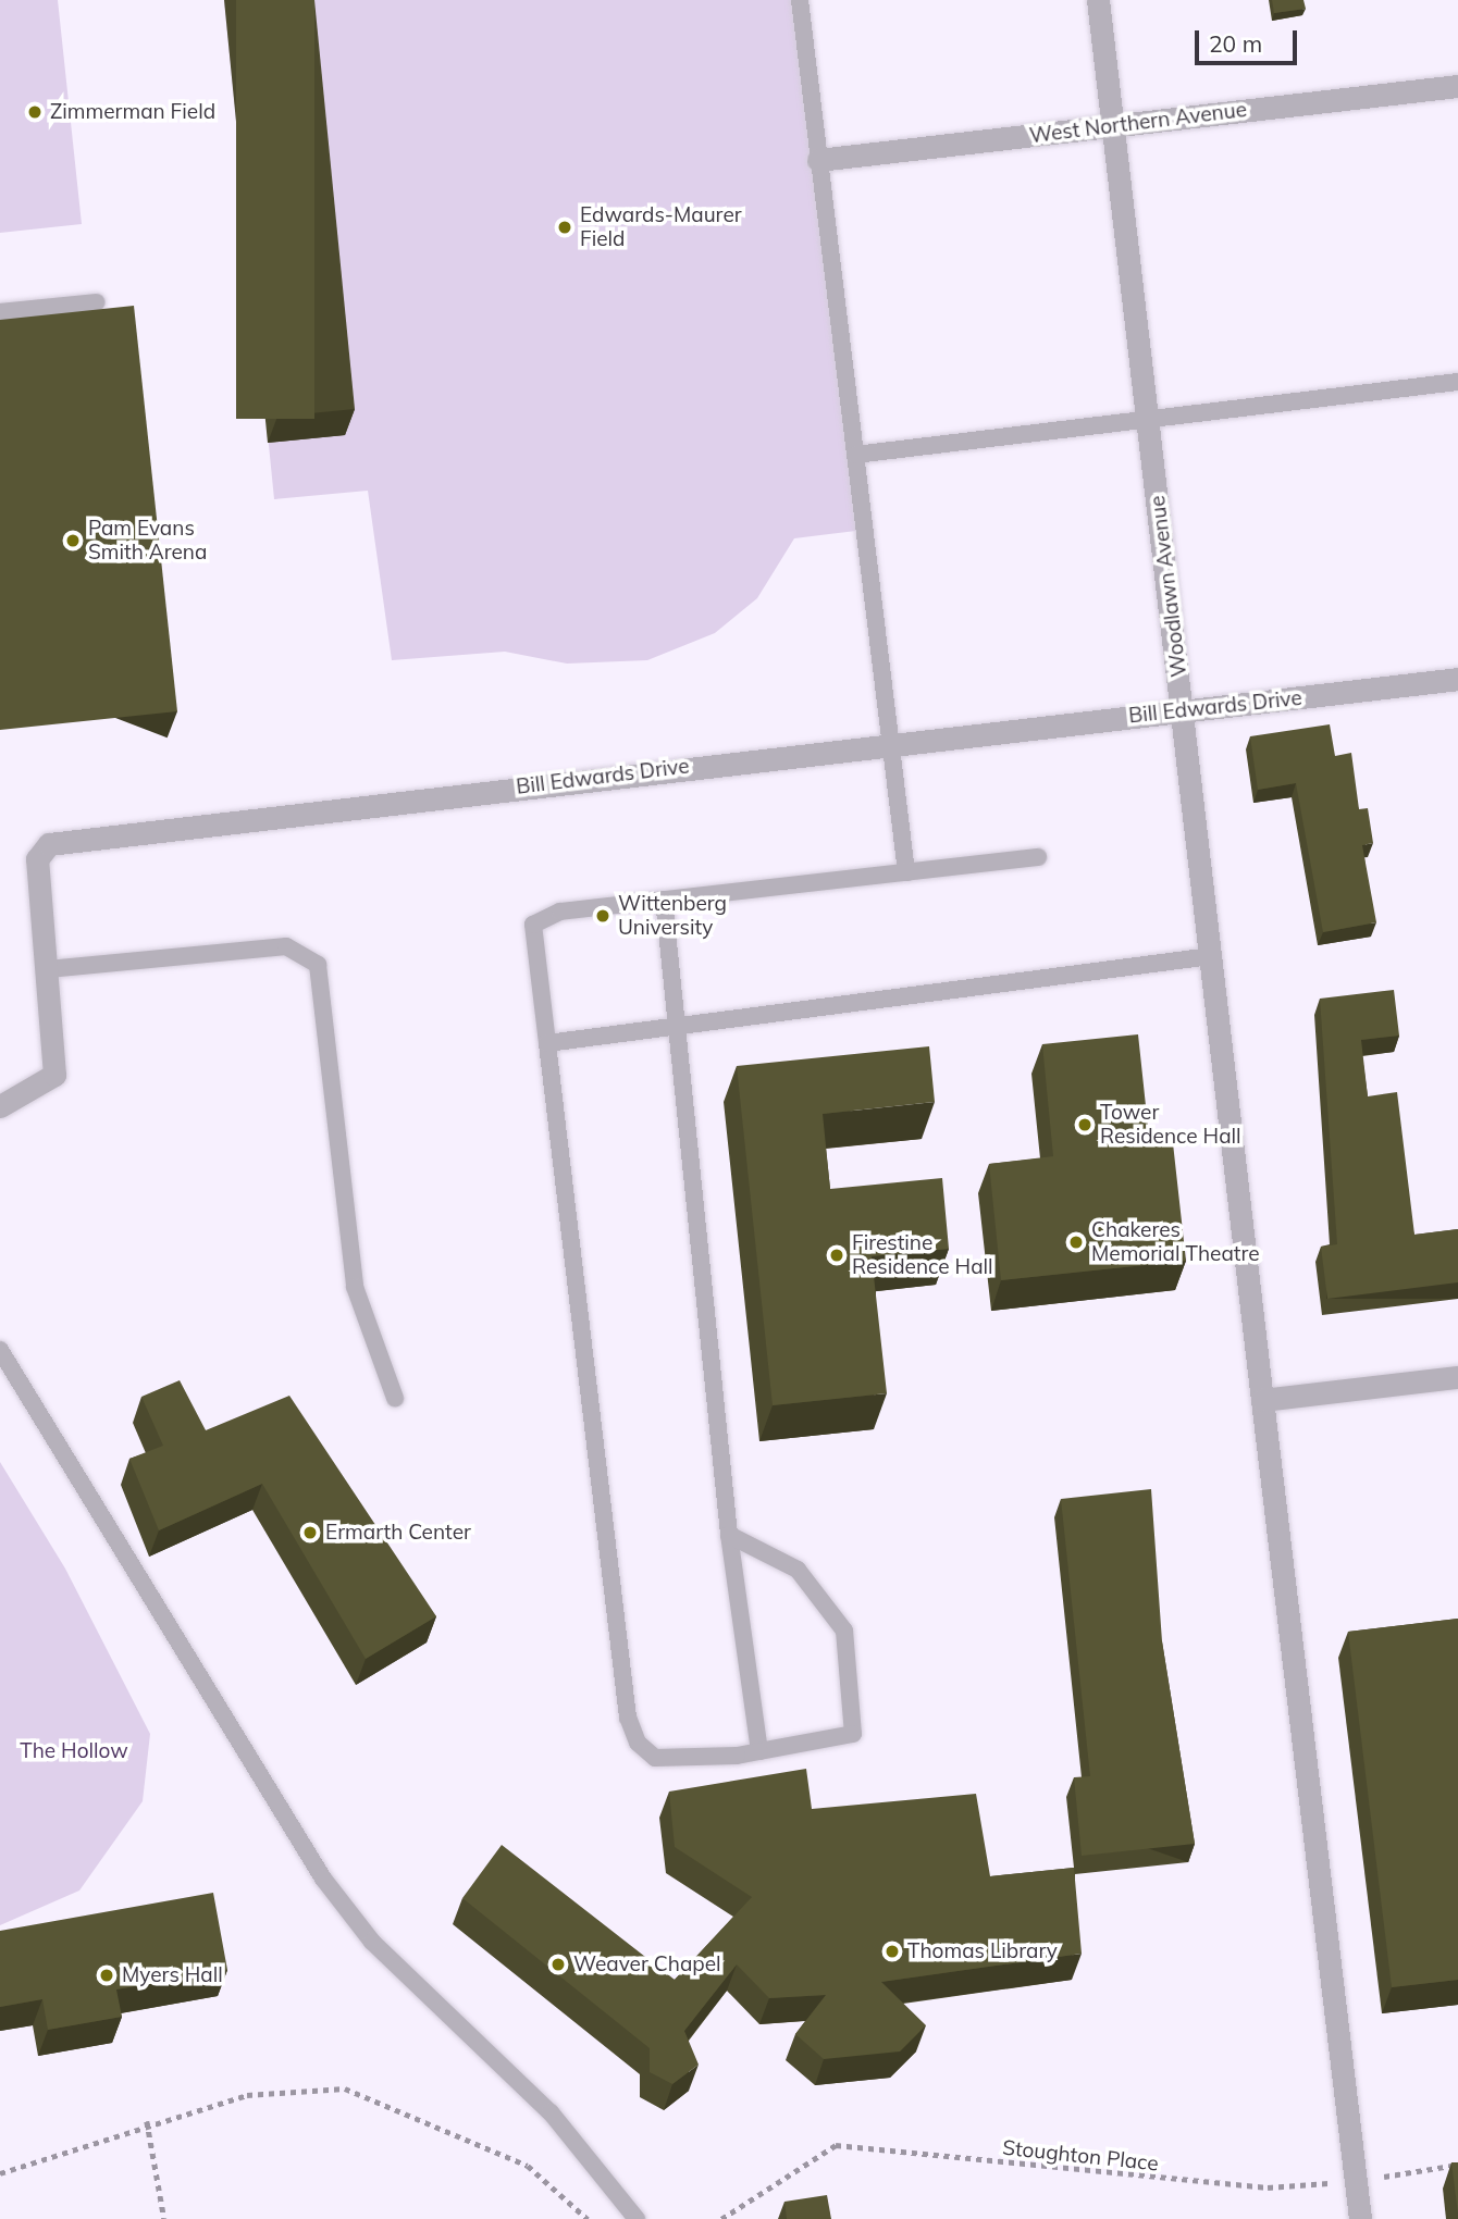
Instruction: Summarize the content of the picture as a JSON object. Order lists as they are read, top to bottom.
{
  "streets": {
    "street": ["West Northern Avenue", "Woodlawn Avenue", "Bill Edwards Drive"],
    "path": ["Stoughton Place"]
  },
  "crossings": [
    ["West Northern Avenue", "Woodlawn Avenue"],
    ["Woodlawn Avenue", "Bill Edwards Drive"],
    ["Woodlawn Avenue", "Stoughton Place"]
  ],
  "parks": ["The Hollow"],
  "places": [
    "Zimmerman Field",
    "Edwards-Maurer Field",
    "Pam Evans Smith Arena",
    "Wittenberg University",
    "Tower Residence Hall",
    "Chakeres Memorial Theatre",
    "Firestine Residence Hall",
    "Ermarth Center",
    "Thomas Library",
    "Weaver Chapel",
    "Myers Hall"
  ],
  "scale_bar": "20 m"
}
